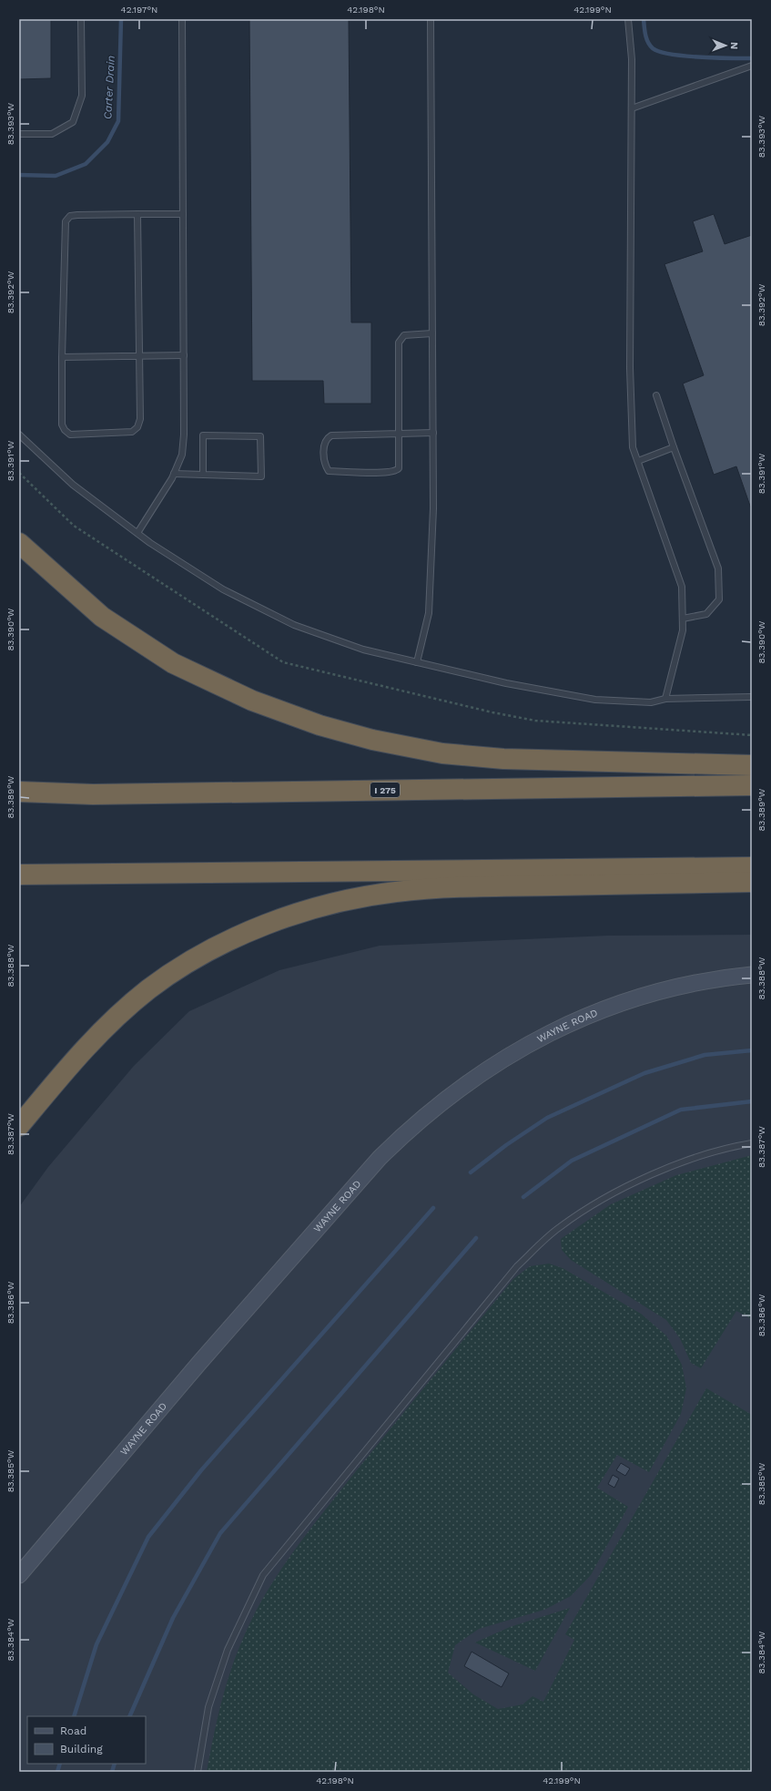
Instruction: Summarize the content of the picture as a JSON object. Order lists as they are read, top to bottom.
{
  "streets": {
    "highway": ["I 275"],
    "main road": ["WAYNE ROAD"]
  },
  "water": ["Carter Drain"],
  "legend": ["Road", "Building"],
  "north": "right",
  "coordinates": [
    "42.197°N",
    "42.198°N",
    "42.199°N",
    "83.393°W",
    "83.392°W",
    "83.391°W",
    "83.390°W",
    "83.389°W",
    "83.388°W",
    "83.387°W",
    "83.386°W",
    "83.385°W",
    "83.384°W"
  ]
}
